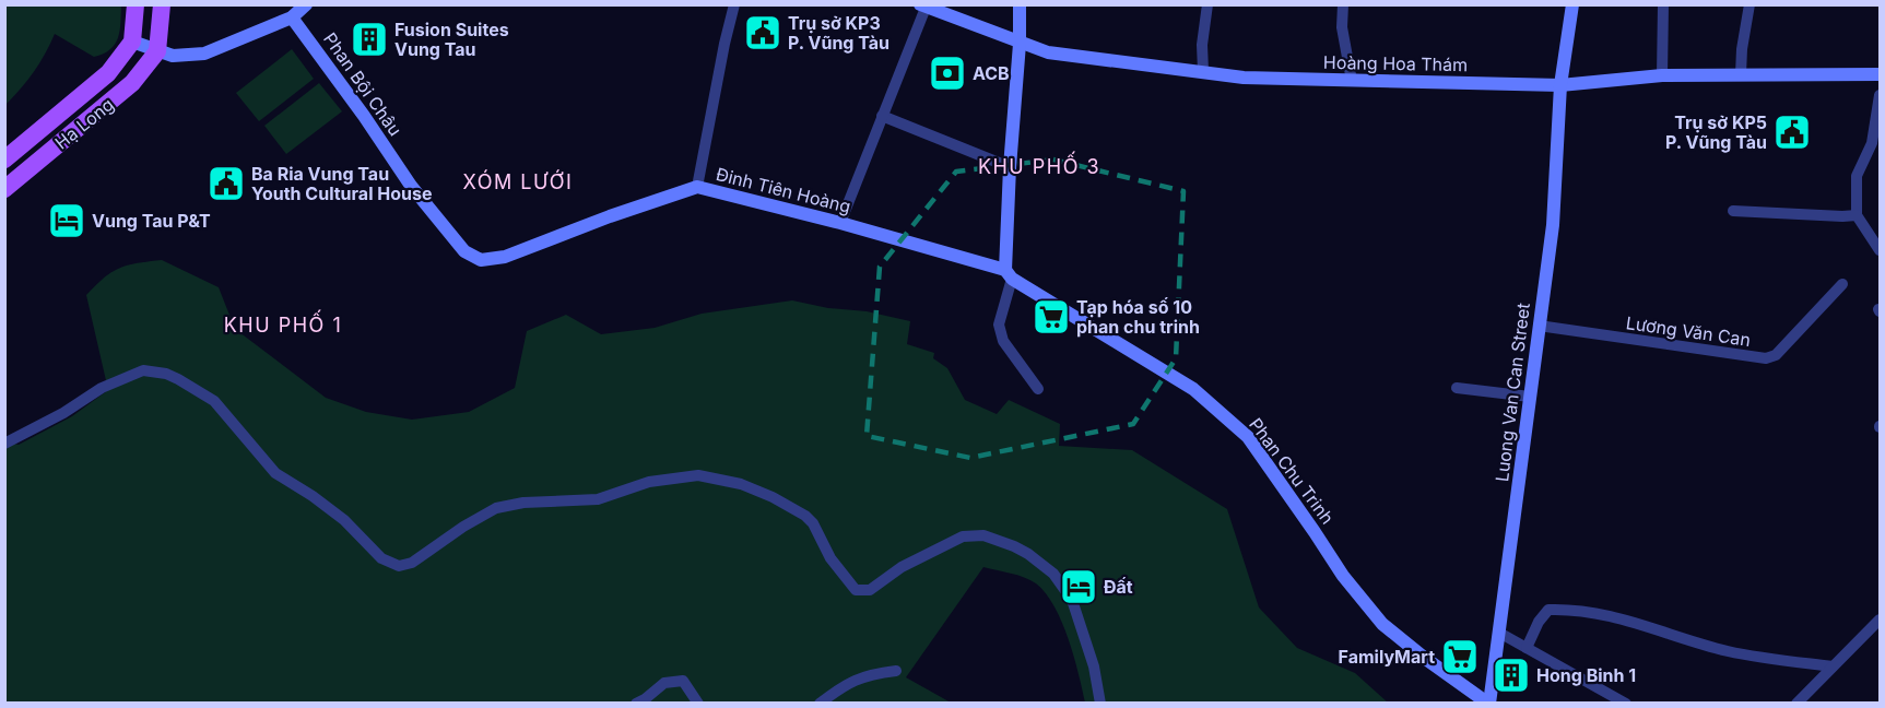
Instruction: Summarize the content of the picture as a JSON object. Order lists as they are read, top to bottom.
{
  "streets": {
    "main road": [
      "Hoàng Hoa Thám",
      "Phan Bội Châu",
      "Hạ Long",
      "Đinh Tiên Hoàng",
      "Luong Van Can Street",
      "Phan Chu Trinh"
    ],
    "street": ["Lương Văn Can"]
  },
  "crossings": [
    ["Hoàng Hoa Thám", "Luong Van Can Street"],
    ["Phan Bội Châu", "Đinh Tiên Hoàng"],
    ["Đinh Tiên Hoàng", "Phan Chu Trinh"],
    ["Lương Văn Can", "Luong Van Can Street"],
    ["Luong Van Can Street", "Phan Chu Trinh"]
  ],
  "districts": ["KHU PHỐ 3", "XÓM LƯỚI", "KHU PHỐ 1"],
  "places": {
    "public building": ["Trụ sở KP3 P. Vũng Tàu", "Trụ sở KP5 P. Vũng Tàu", "Ba Ria Vung Tau Youth Cultural House"],
    "building": ["Fusion Suites Vung Tau", "Hong Binh 1"],
    "bank": ["ACB"],
    "hotel": ["Vung Tau P&T", "Đất"],
    "supermarket": ["Tạp hóa số 10 phan chu trinh", "FamilyMart"]
  }
}
